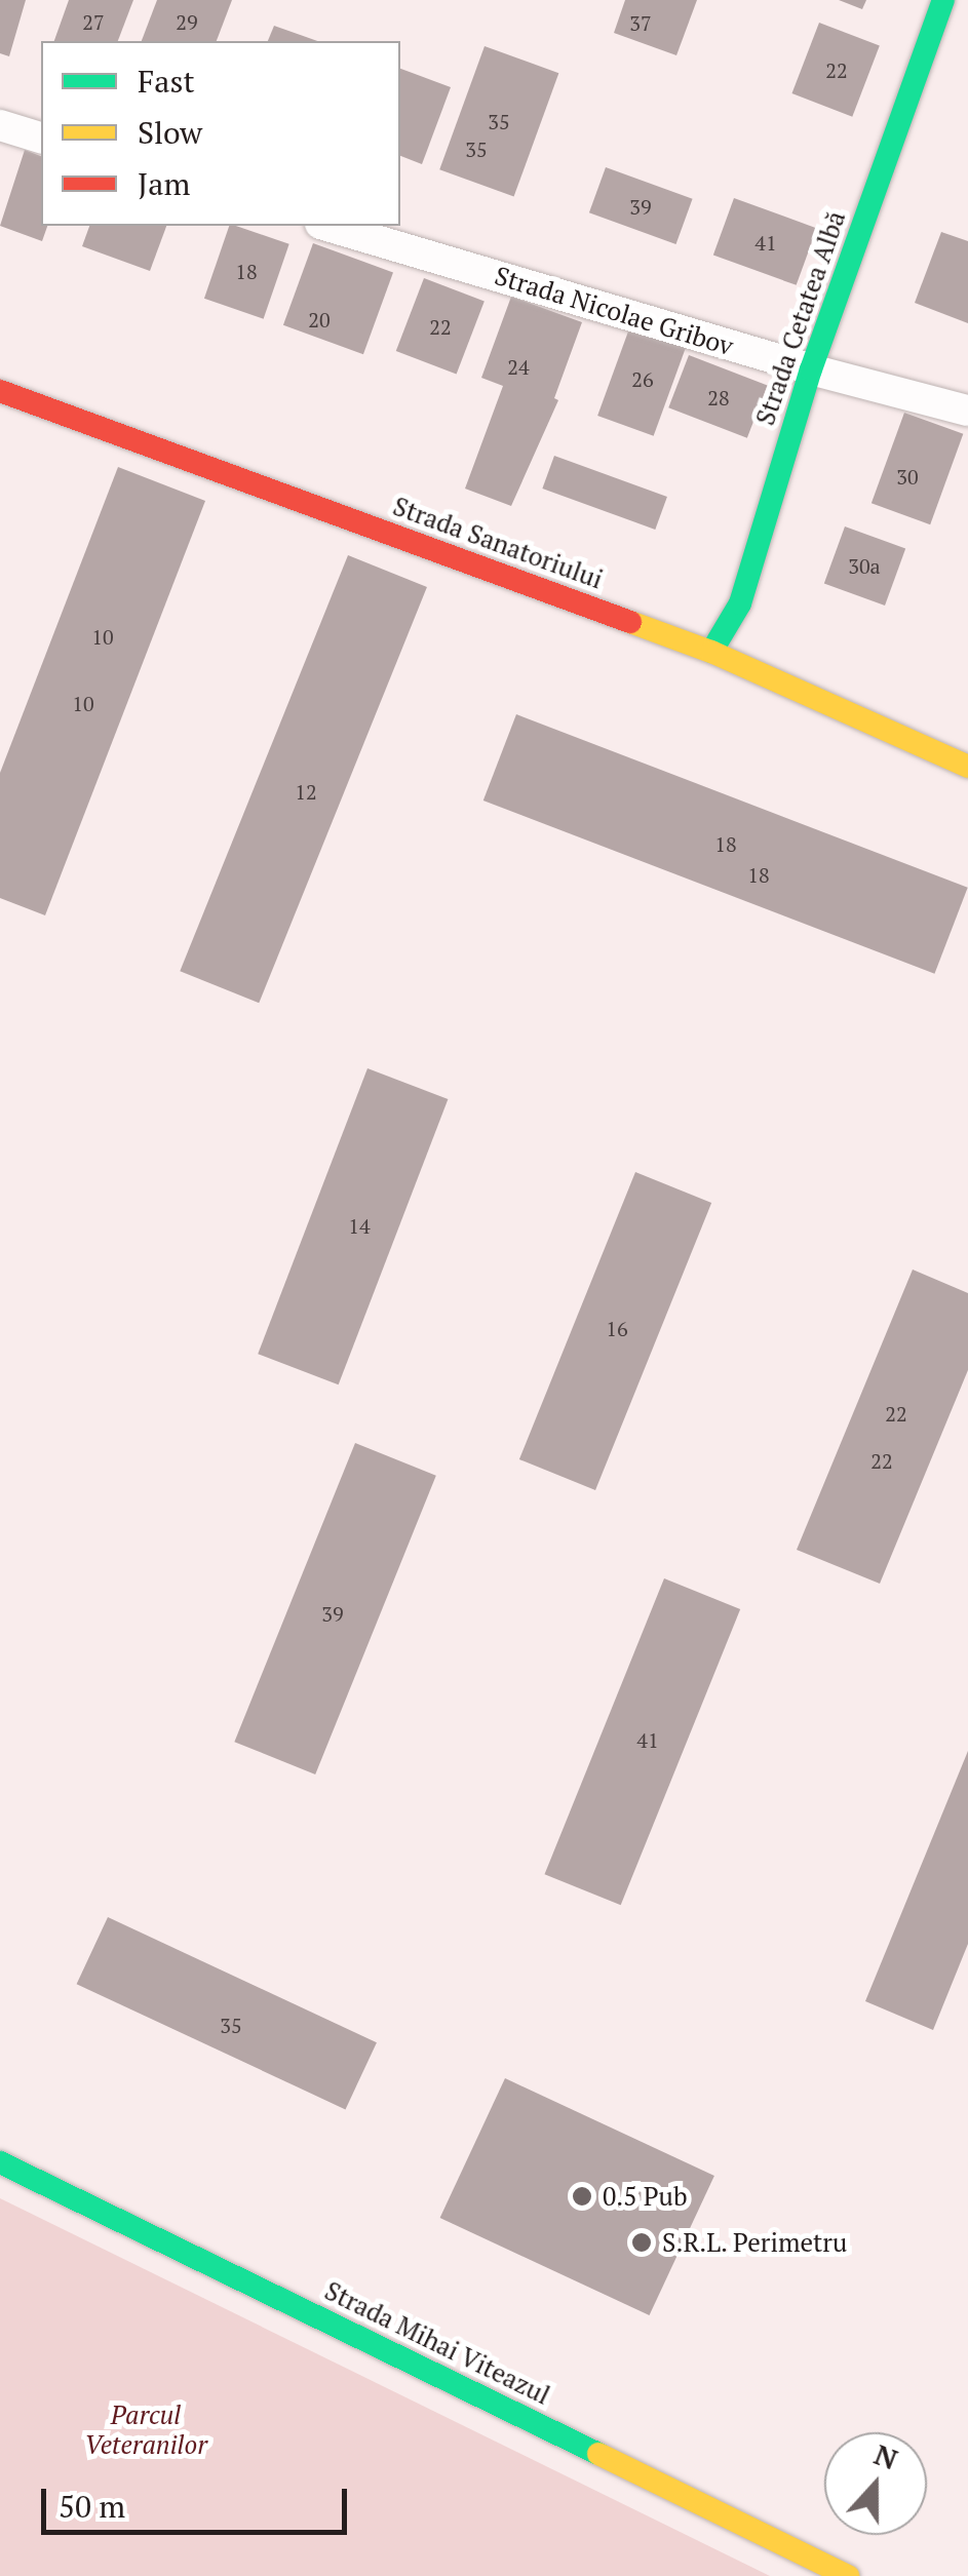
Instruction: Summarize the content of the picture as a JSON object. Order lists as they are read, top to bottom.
{
  "streets": {
    "street": [
      "Strada Nicolae Gribov",
      "Strada Cetatea Albă",
      "Strada Sanatoriului",
      "Strada Mihai Viteazul"
    ]
  },
  "crossings": [
    ["Strada Nicolae Gribov", "Strada Cetatea Albă"],
    ["Strada Cetatea Albă", "Strada Sanatoriului"]
  ],
  "parks": ["Parcul Veteranilor"],
  "places": ["0.5 Pub", "S.R.L. Perimetru"],
  "house_numbers": [
    "27",
    "29",
    "37",
    "22",
    "35",
    "35",
    "39",
    "41",
    "18",
    "20",
    "22",
    "24",
    "26",
    "28",
    "30",
    "30a",
    "10",
    "10",
    "12",
    "18",
    "18",
    "14",
    "16",
    "22",
    "22",
    "39",
    "41",
    "35"
  ],
  "legend": ["Fast", "Slow", "Jam"],
  "scale_bar": "50 m",
  "north": "top"
}
